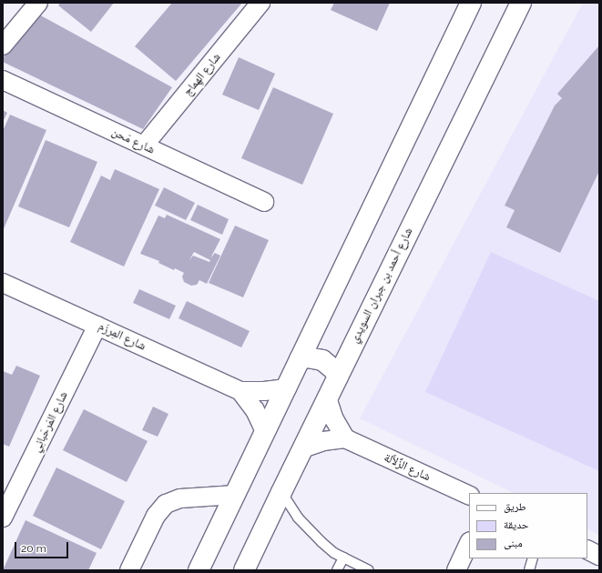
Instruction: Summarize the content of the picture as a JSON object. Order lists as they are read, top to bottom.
{
  "streets": {
    "street": [
      "شارع الهِماج",
      "شارع مَحن",
      "شارع أحمد بن جبران السويدي",
      "شارع المِرزَم",
      "شارع المَرحَبانِي",
      "شارع الزَّلاَّلة"
    ]
  },
  "crossings": [
    ["شارع الهِماج", "شارع مَحن"],
    ["شارع المِرزَم", "شارع المَرحَبانِي"]
  ],
  "legend": ["طريق", "حديقة", "مبنى"],
  "scale_bar": "20 m"
}
